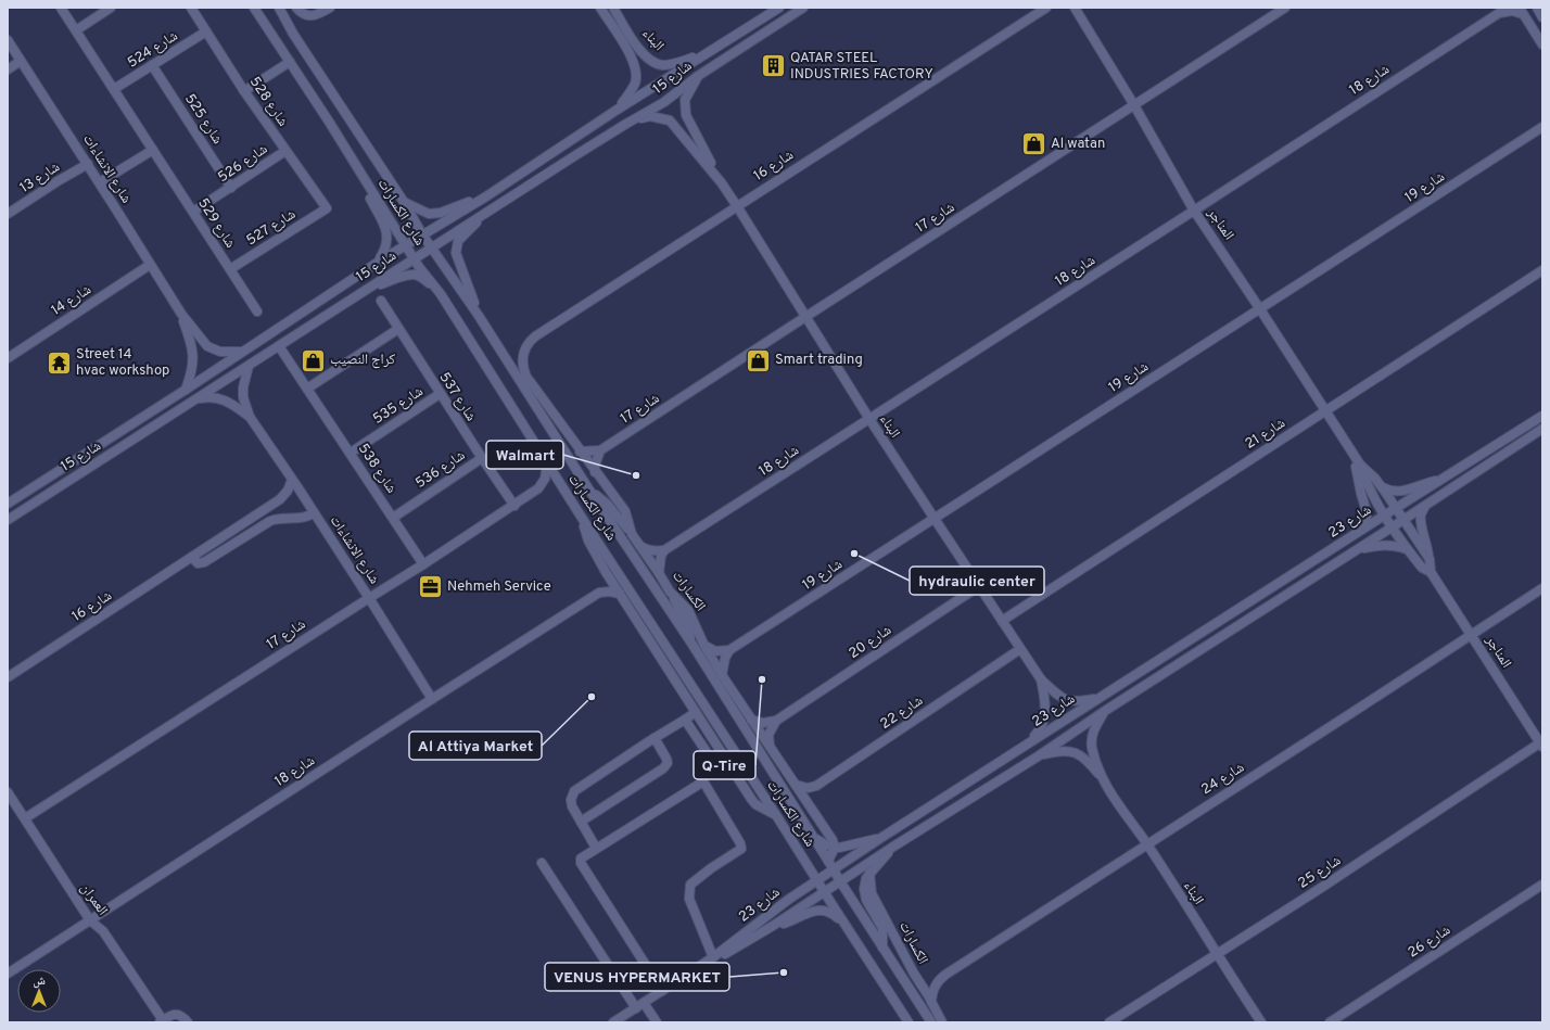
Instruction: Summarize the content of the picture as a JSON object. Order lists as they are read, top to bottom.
{
  "streets": {
    "street": [
      "البناء",
      "شارع 524",
      "شارع 15",
      "شارع 18",
      "شارع 528",
      "شارع 525",
      "شارع 526",
      "شارع 16",
      "شارع الانشاءات",
      "شارع 13",
      "شارع 19",
      "شارع الكسارات",
      "شارع 17",
      "شارع 529",
      "المناجر",
      "شارع 527",
      "شارع 14",
      "شارع 537",
      "شارع 535",
      "شارع 21",
      "شارع 538",
      "شارع 536",
      "شارع 23",
      "الكسارات",
      "شارع 20",
      "شارع 22",
      "شارع 24",
      "شارع 25",
      "العمران",
      "شارع 26"
    ]
  },
  "crossings": [
    ["البناء", "شارع 15"],
    ["البناء", "شارع 18"],
    ["البناء", "شارع 16"],
    ["البناء", "شارع 19"],
    ["البناء", "شارع 17"],
    ["البناء", "شارع 21"],
    ["البناء", "شارع 23"],
    ["البناء", "شارع 20"],
    ["البناء", "شارع 22"],
    ["البناء", "شارع 24"],
    ["البناء", "شارع 25"],
    ["شارع 524", "شارع 528"],
    ["شارع 524", "شارع 525"],
    ["شارع 524", "شارع 529"],
    ["شارع 15", "شارع الانشاءات"],
    ["شارع 15", "شارع الكسارات"],
    ["شارع 18", "شارع الانشاءات"],
    ["شارع 18", "المناجر"],
    ["شارع 18", "العمران"],
    ["شارع 528", "شارع 526"],
    ["شارع 528", "شارع 527"],
    ["شارع 525", "شارع 526"],
    ["شارع 526", "شارع 529"],
    ["شارع 16", "شارع الانشاءات"],
    ["شارع 16", "الكسارات"],
    ["شارع الانشاءات", "شارع 13"],
    ["شارع الانشاءات", "شارع 17"],
    ["شارع الانشاءات", "شارع 14"],
    ["شارع 19", "المناجر"],
    ["شارع الكسارات", "شارع 17"],
    ["شارع الكسارات", "شارع 23"],
    ["شارع 17", "المناجر"],
    ["شارع 17", "شارع 537"],
    ["شارع 17", "شارع 538"],
    ["شارع 17", "العمران"],
    ["شارع 529", "شارع 527"],
    ["المناجر", "شارع 21"],
    ["المناجر", "شارع 23"],
    ["المناجر", "شارع 24"],
    ["المناجر", "شارع 25"],
    ["شارع 537", "شارع 535"],
    ["شارع 537", "شارع 536"],
    ["شارع 535", "شارع 538"],
    ["شارع 538", "شارع 536"],
    ["الكسارات", "شارع 22"],
    ["الكسارات", "شارع 24"]
  ],
  "places": {
    "building": ["QATAR STEEL INDUSTRIES FACTORY"],
    "shop": ["Al watan", "كراج النصيب", "Smart trading"],
    "temple": ["Street 14 hvac workshop"],
    "other": [
      "Walmart",
      "hydraulic center",
      "Q-Tire",
      "Al Attiya Market",
      "VENUS HYPERMARKET"
    ],
    "office": ["Nehmeh Service"]
  },
  "north": "top"
}
